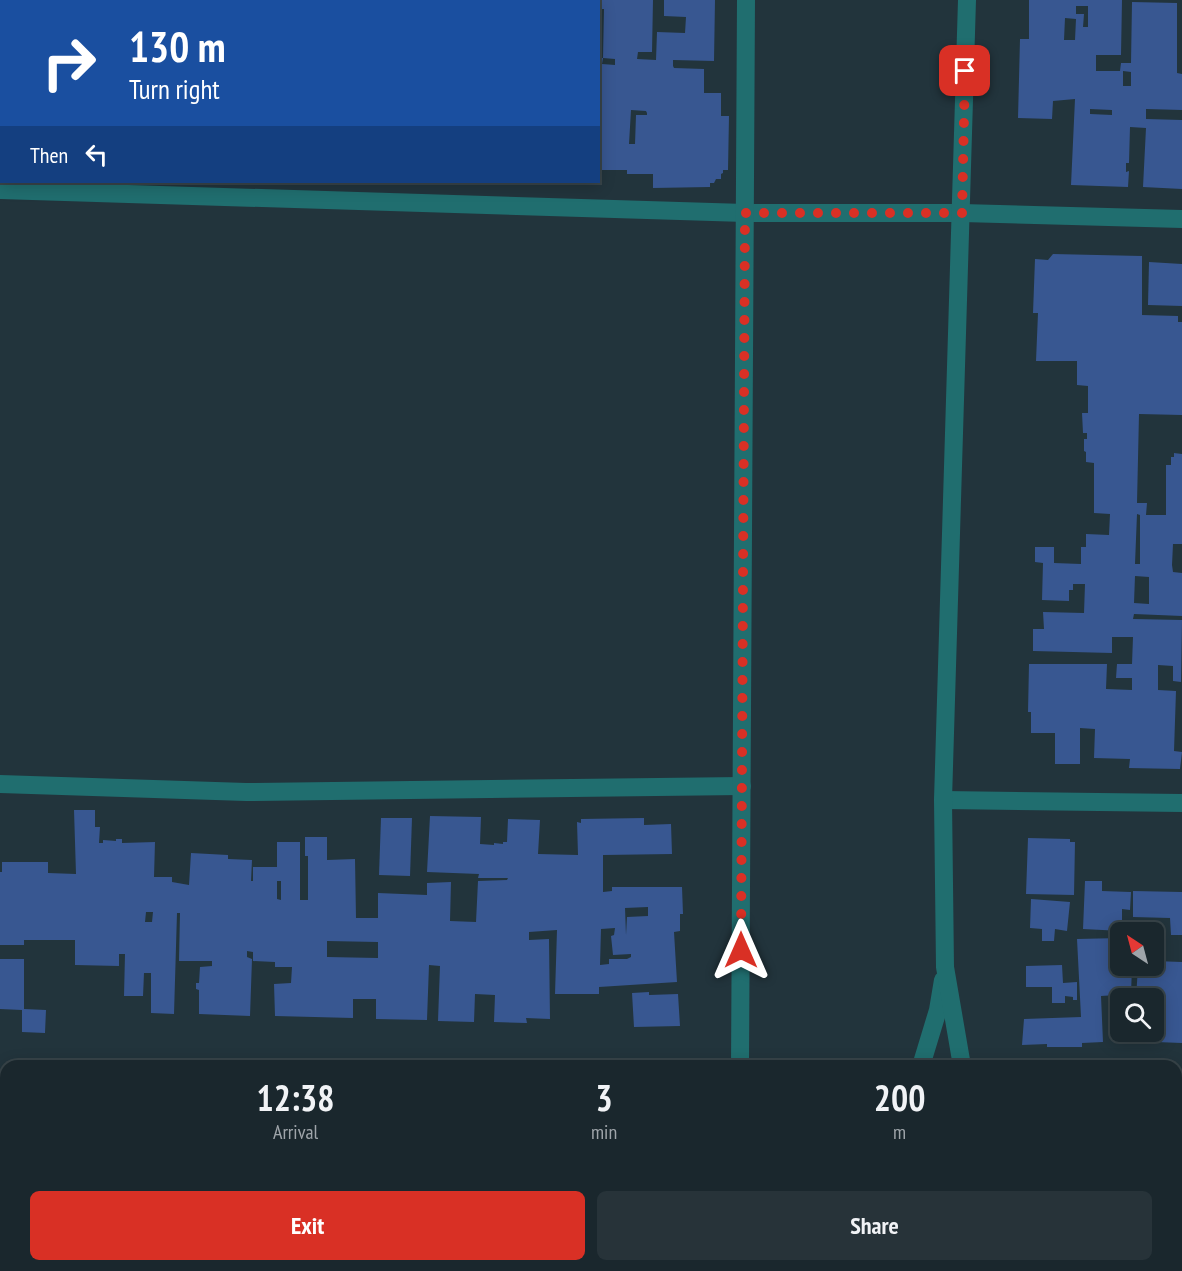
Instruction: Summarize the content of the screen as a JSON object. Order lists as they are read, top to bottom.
{
  "north": "top left",
  "page": {
    "turn": ["130 m", "Turn right"],
    "then": "Then",
    "eta": [
      "12:38",
      "Arrival",
      "3",
      "min",
      "200",
      "m"
    ],
    "buttons": ["Exit", "Share"]
  }
}
